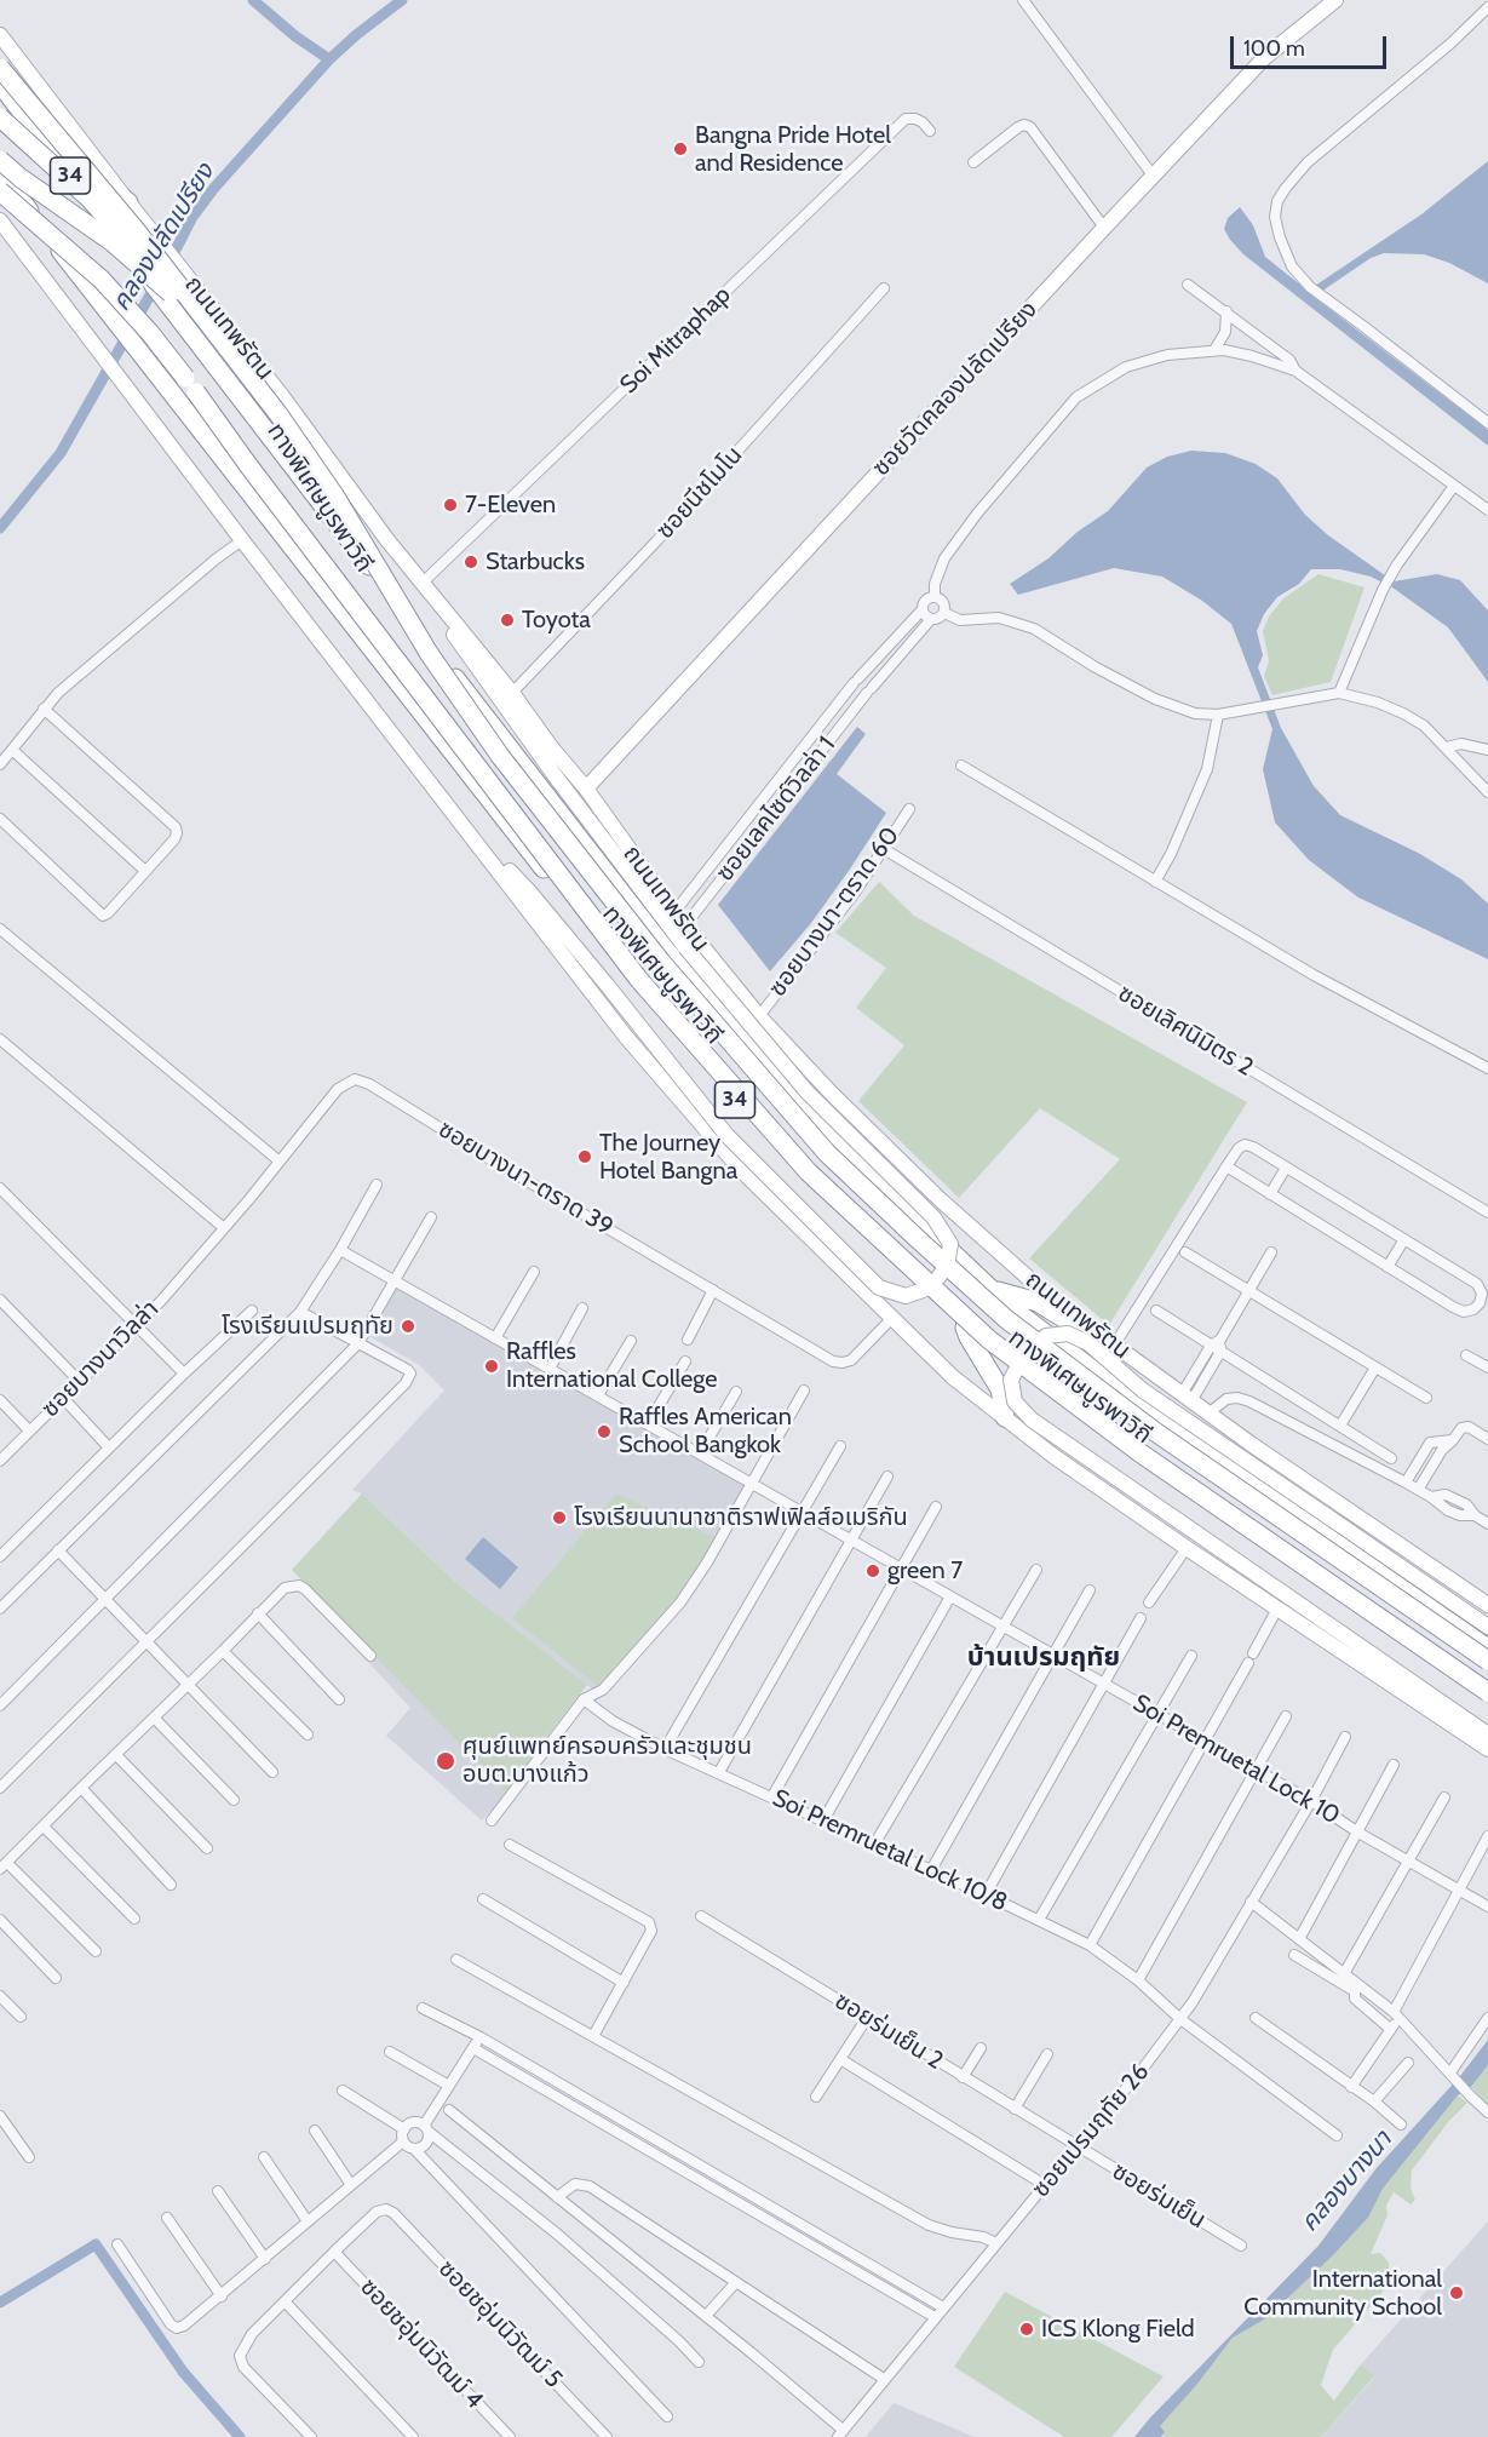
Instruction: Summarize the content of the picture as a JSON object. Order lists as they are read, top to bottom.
{
  "streets": {
    "highway": ["34", "ถนนเทพรัตน", "ทางพิเศษบูรพาวิถี"],
    "main road": ["ซอยวัดคลองปลัดเปรียง"],
    "street": [
      "Soi Mitraphap",
      "ซอยนีชโมโน",
      "ซอยเลคไซด์วิลล่า 1",
      "ซอยบางนา-ตราด 60",
      "ซอยเลิศนิมิตร 2",
      "ซอยบางนา-ตราด 39",
      "ซอยบางนาวิลล่า",
      "Soi Premruetal Lock 10",
      "Soi Premruetal Lock 10/8",
      "ซอยร่มเย็น 2",
      "ซอยเปรมฤทัย 26",
      "ซอยร่มเย็น",
      "ซอยชอุ่มนิวัฒม์ 5",
      "ซอยชอุ่มนิวัฒม์ 4"
    ]
  },
  "crossings": [
    ["34", "ซอยบางนา-ตราด 39"],
    ["ถนนเทพรัตน", "Soi Mitraphap"],
    ["ถนนเทพรัตน", "ซอยวัดคลองปลัดเปรียง"],
    ["ถนนเทพรัตน", "ซอยนีชโมโน"],
    ["ถนนเทพรัตน", "ทางพิเศษบูรพาวิถี"],
    ["ถนนเทพรัตน", "ซอยเลคไซด์วิลล่า 1"],
    ["ถนนเทพรัตน", "ซอยบางนา-ตราด 60"],
    ["ซอยบางนา-ตราด 60", "ซอยเลิศนิมิตร 2"],
    ["ซอยบางนา-ตราด 39", "ซอยบางนาวิลล่า"],
    ["Soi Premruetal Lock 10", "ซอยเปรมฤทัย 26"],
    ["Soi Premruetal Lock 10/8", "ซอยเปรมฤทัย 26"],
    ["ซอยร่มเย็น 2", "ซอยเปรมฤทัย 26"],
    ["ซอยร่มเย็น 2", "ซอยร่มเย็น"],
    ["ซอยเปรมฤทัย 26", "ซอยร่มเย็น"],
    ["ซอยชอุ่มนิวัฒม์ 5", "ซอยชอุ่มนิวัฒม์ 4"]
  ],
  "districts": ["บ้านเปรมฤทัย"],
  "water": ["คลองปลัดเปรียง", "คลองบางนา"],
  "places": [
    "Bangna Pride Hotel and Residence",
    "7-Eleven",
    "Starbucks",
    "Toyota",
    "The Journey Hotel Bangna",
    "โรงเรียนเปรมฤทัย",
    "Raffles International College",
    "Raffles American School Bangkok",
    "โรงเรียนนานาชาติราฟเฟิลส์อเมริกัน",
    "green 7",
    "ศุนย์แพทย์ครอบครัวและชุมชน อบต.บางแก้ว",
    "International Community School",
    "ICS Klong Field"
  ],
  "scale_bar": "100 m"
}
